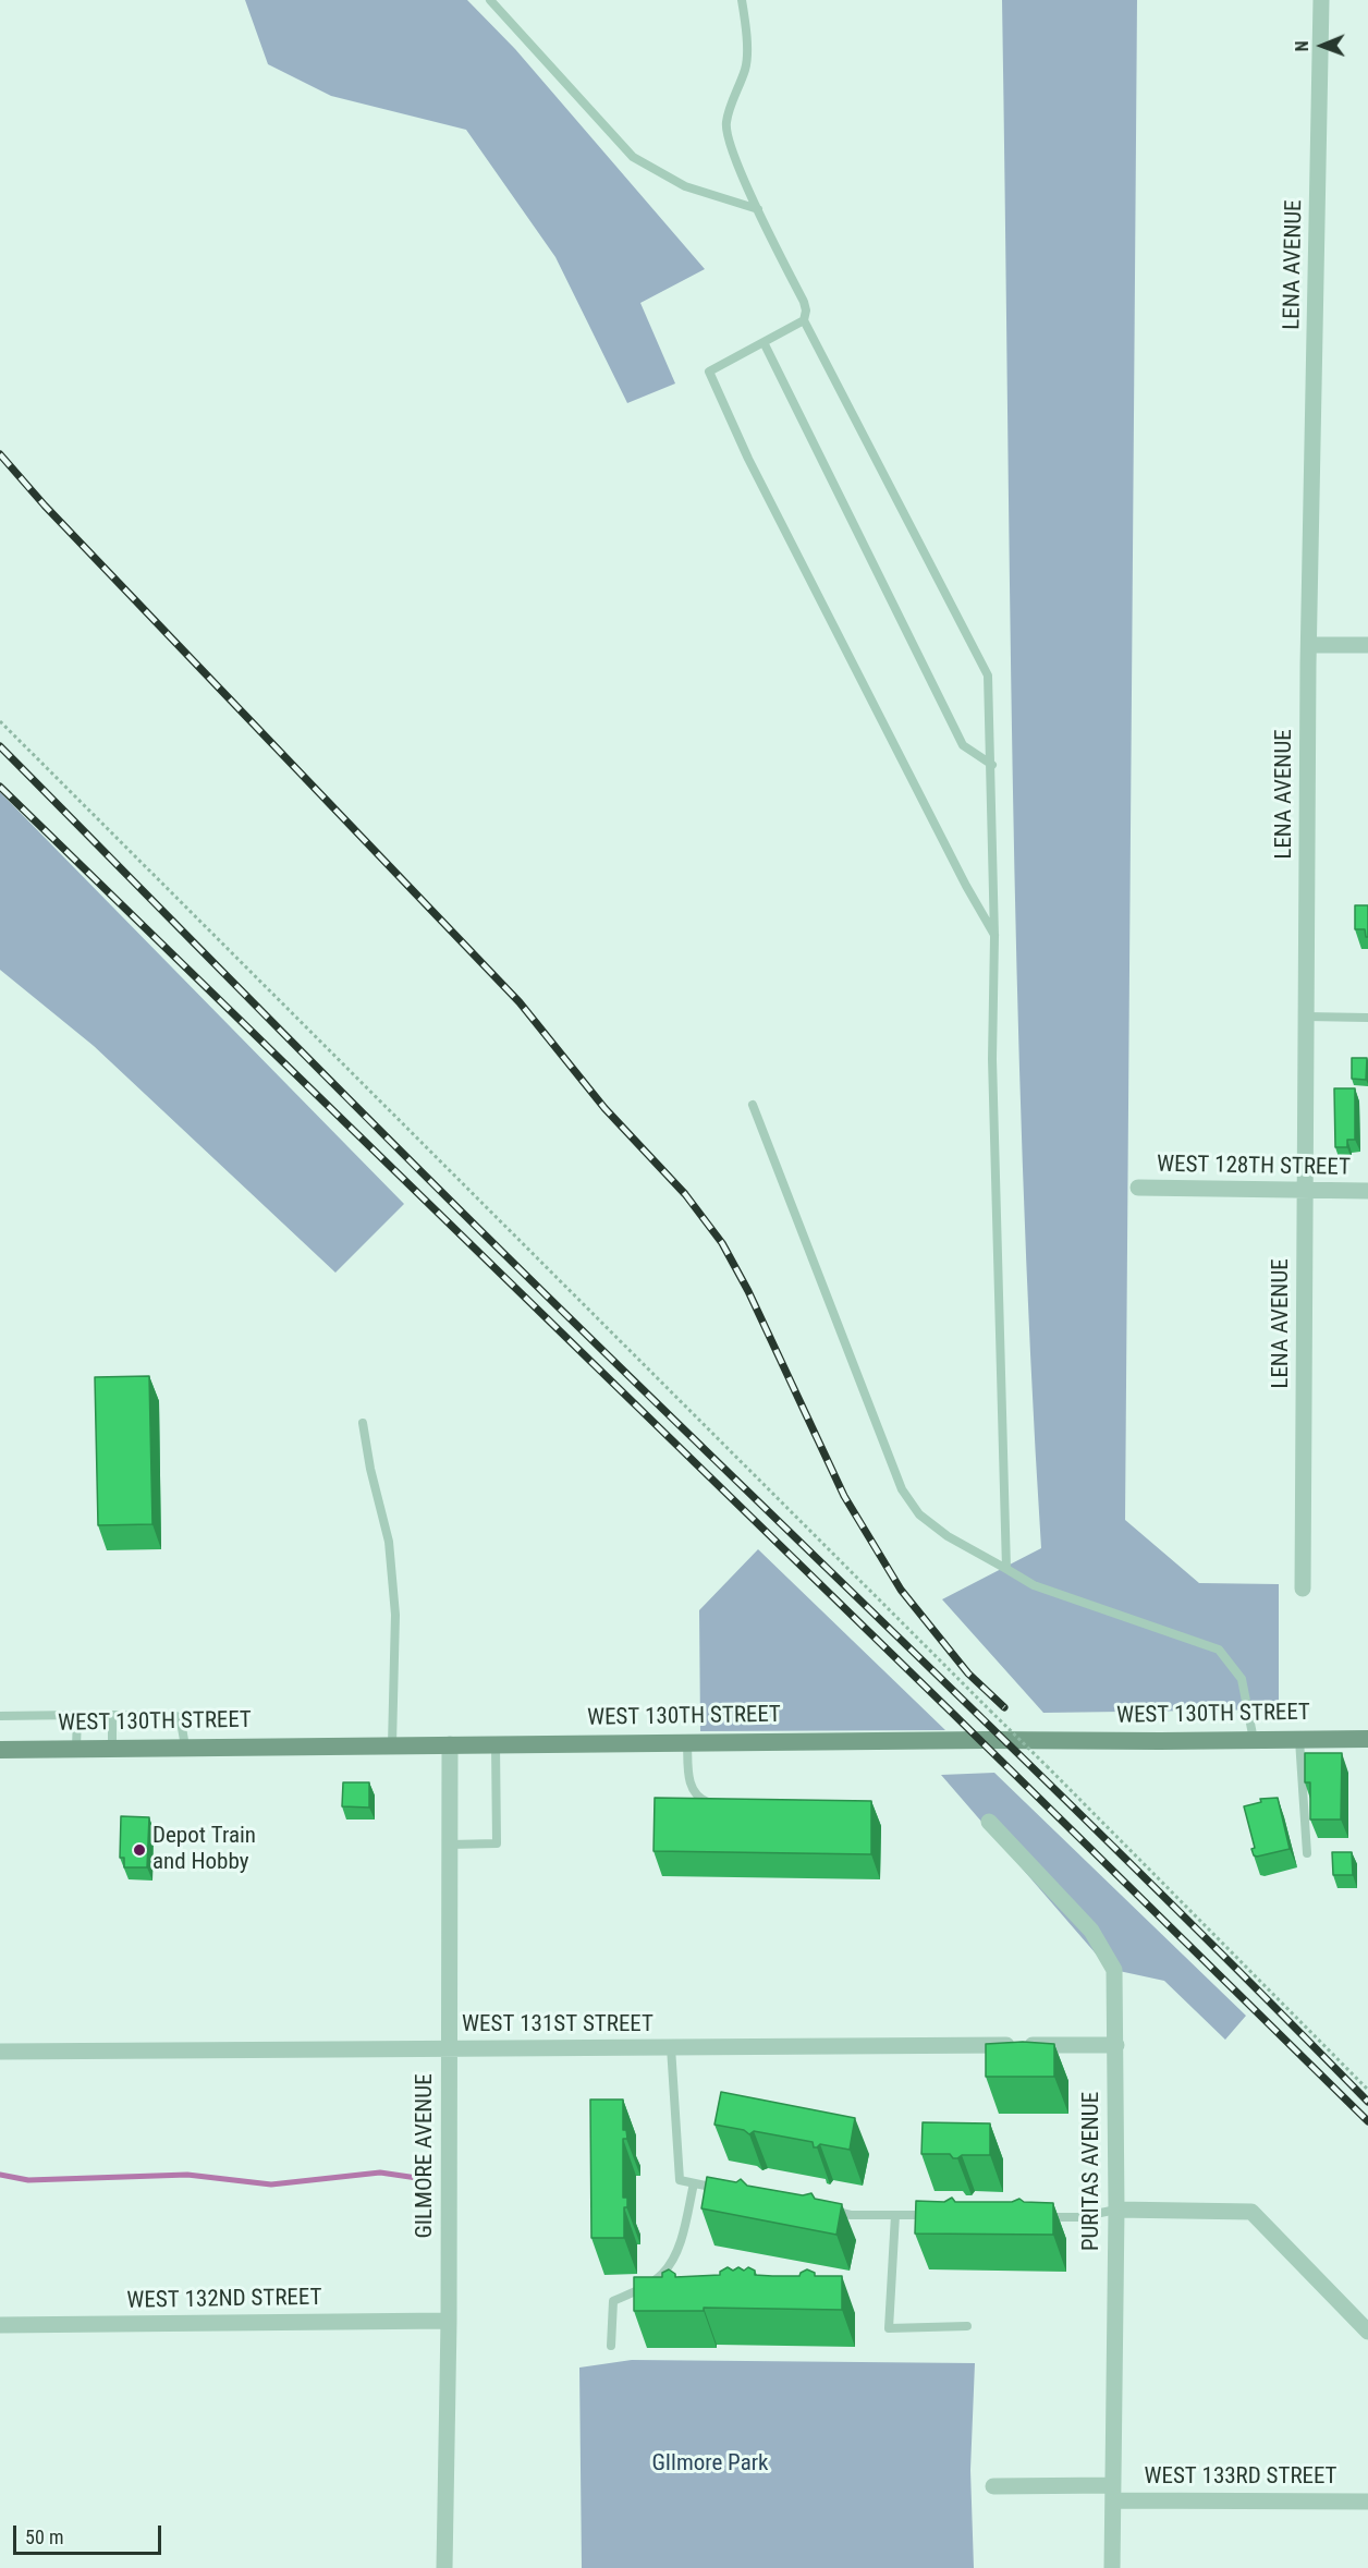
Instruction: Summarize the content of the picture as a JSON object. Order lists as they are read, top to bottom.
{
  "streets": {
    "main road": ["WEST 130TH STREET"],
    "street": [
      "LENA AVENUE",
      "WEST 128TH STREET",
      "WEST 131ST STREET",
      "GILMORE AVENUE",
      "PURITAS AVENUE",
      "WEST 132ND STREET",
      "WEST 133RD STREET"
    ]
  },
  "crossings": [
    ["LENA AVENUE", "WEST 128TH STREET"],
    ["WEST 130TH STREET", "GILMORE AVENUE"],
    ["WEST 131ST STREET", "GILMORE AVENUE"],
    ["WEST 131ST STREET", "PURITAS AVENUE"],
    ["GILMORE AVENUE", "WEST 132ND STREET"],
    ["PURITAS AVENUE", "WEST 133RD STREET"]
  ],
  "parks": ["GIlmore Park"],
  "places": ["Depot Train and Hobby"],
  "scale_bar": "50 m",
  "north": "left"
}
